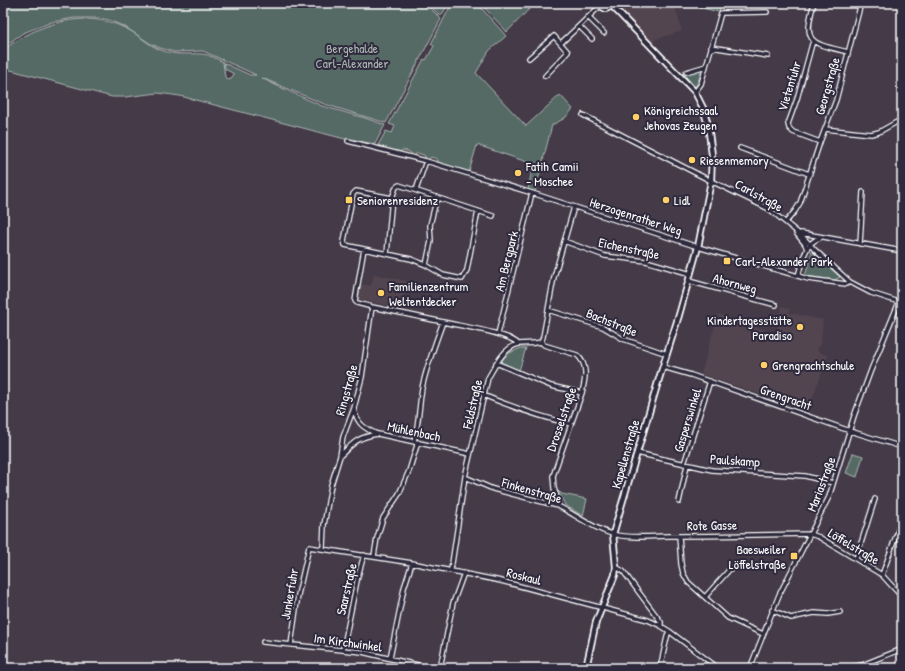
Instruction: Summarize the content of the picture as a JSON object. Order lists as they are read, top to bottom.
{
  "streets": {
    "street": [
      "Vietenfuhr",
      "Georgstraße",
      "Carlstraße",
      "Herzogenrather Weg",
      "Eichenstraße",
      "Am Bergpark",
      "Ahornweg",
      "Bachstraße",
      "Ringstraße",
      "Grengracht",
      "Feldstraße",
      "Drosselstraße",
      "Gasperswinkel",
      "Mühlenbach",
      "Kapellenstraße",
      "Paulskamp",
      "Mariastraße",
      "Finkenstraße",
      "Rote Gasse",
      "Löffelstraße",
      "Roskaul",
      "Saarstraße",
      "Junkerfuhr",
      "Im Kirchwinkel"
    ]
  },
  "crossings": [
    ["Vietenfuhr", "Georgstraße"],
    ["Georgstraße", "Carlstraße"],
    ["Carlstraße", "Herzogenrather Weg"],
    ["Carlstraße", "Kapellenstraße"],
    ["Carlstraße", "Mariastraße"],
    ["Herzogenrather Weg", "Am Bergpark"],
    ["Herzogenrather Weg", "Kapellenstraße"],
    ["Eichenstraße", "Kapellenstraße"],
    ["Ahornweg", "Kapellenstraße"],
    ["Bachstraße", "Kapellenstraße"],
    ["Ringstraße", "Mühlenbach"],
    ["Ringstraße", "Roskaul"],
    ["Grengracht", "Gasperswinkel"],
    ["Grengracht", "Kapellenstraße"],
    ["Grengracht", "Mariastraße"],
    ["Feldstraße", "Mühlenbach"],
    ["Feldstraße", "Finkenstraße"],
    ["Feldstraße", "Roskaul"],
    ["Drosselstraße", "Finkenstraße"],
    ["Gasperswinkel", "Paulskamp"],
    ["Kapellenstraße", "Paulskamp"],
    ["Kapellenstraße", "Finkenstraße"],
    ["Kapellenstraße", "Rote Gasse"],
    ["Kapellenstraße", "Roskaul"],
    ["Paulskamp", "Mariastraße"],
    ["Mariastraße", "Rote Gasse"],
    ["Mariastraße", "Löffelstraße"],
    ["Finkenstraße", "Rote Gasse"],
    ["Rote Gasse", "Löffelstraße"],
    ["Roskaul", "Saarstraße"],
    ["Roskaul", "Junkerfuhr"],
    ["Saarstraße", "Im Kirchwinkel"],
    ["Junkerfuhr", "Im Kirchwinkel"]
  ],
  "parks": ["Bergehalde Carl-Alexander"],
  "places": {
    "other": [
      "Königreichssaal Jehovas Zeugen",
      "Riesenmemory",
      "Fatih Camii - Moschee",
      "Lidl",
      "Familienzentrum Weltentdecker",
      "Kindertagesstätte Paradiso",
      "Grengrachtschule"
    ],
    "transit": ["Seniorenresidenz", "Carl-Alexander Park", "Baesweiler Löffelstraße"]
  }
}
